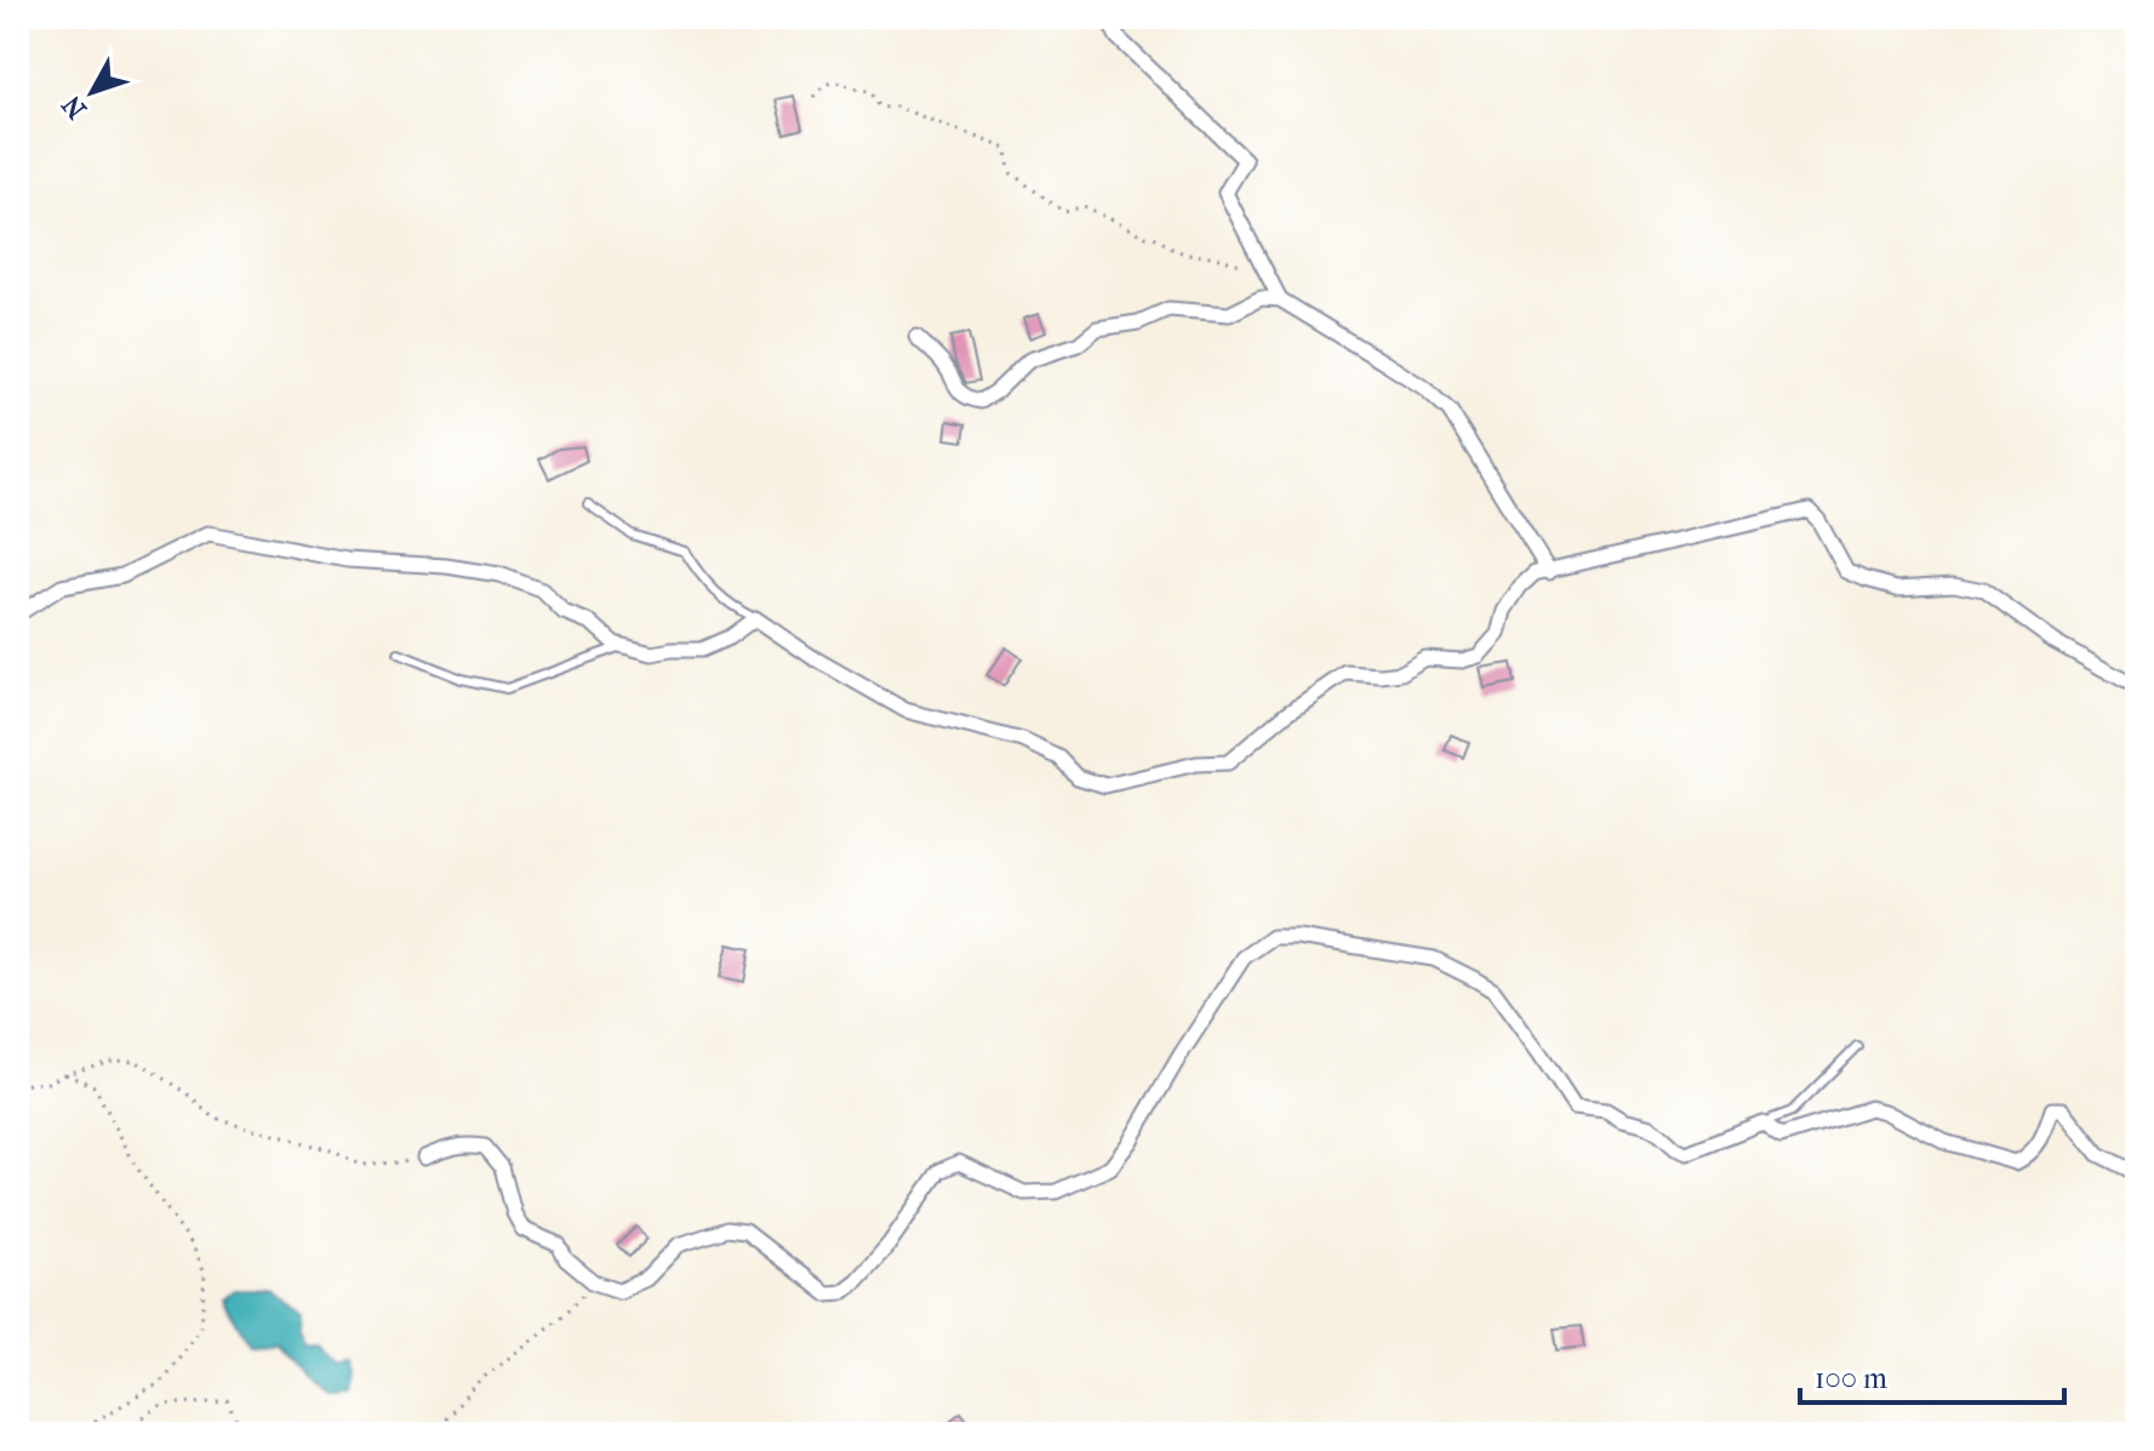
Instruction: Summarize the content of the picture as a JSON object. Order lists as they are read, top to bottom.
{
  "scale_bar": "100 m",
  "north": "bottom left"
}
